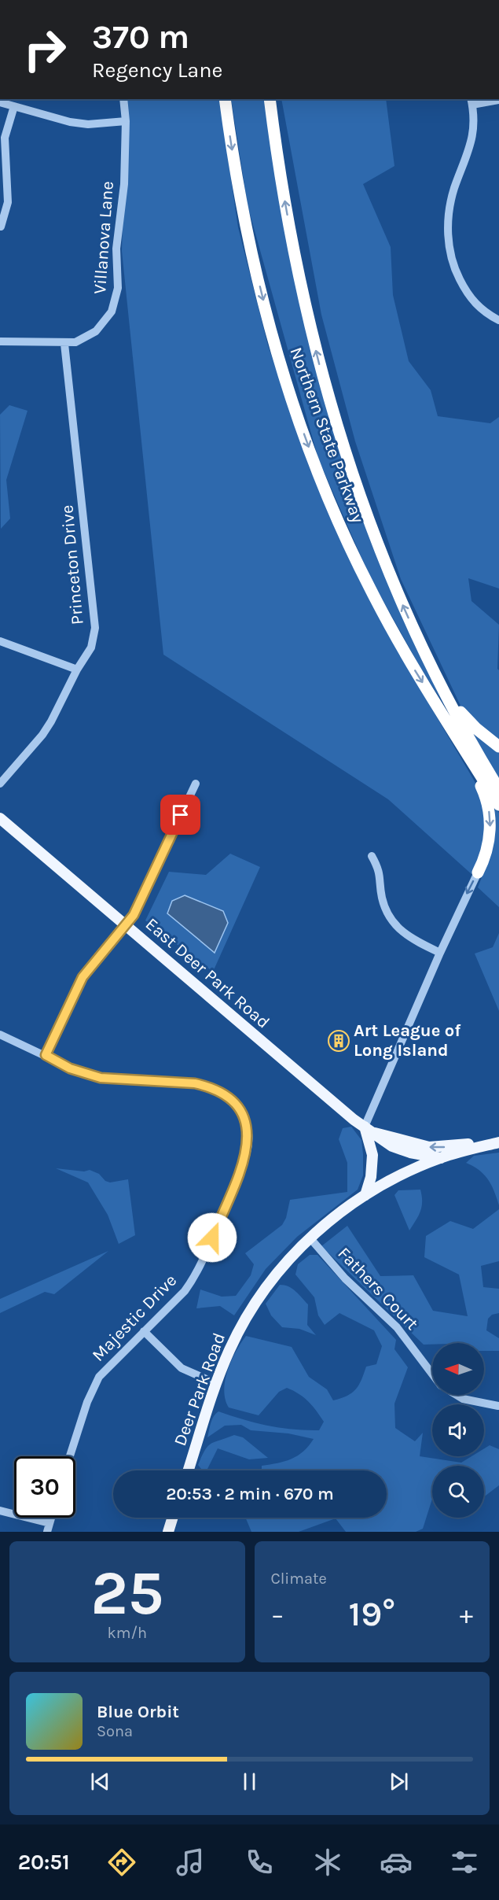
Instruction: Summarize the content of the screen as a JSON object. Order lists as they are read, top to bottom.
{
  "streets": {
    "highway": ["Northern State Parkway"],
    "main road": ["East Deer Park Road", "Deer Park Road"],
    "street": [
      "Villanova Lane",
      "Princeton Drive",
      "Fathers Court",
      "Majestic Drive"
    ]
  },
  "crossings": [
    ["Villanova Lane", "Princeton Drive"],
    ["East Deer Park Road", "Deer Park Road"],
    ["Fathers Court", "Deer Park Road"]
  ],
  "places": {
    "building": ["Art League of Long Island"]
  },
  "north": "left",
  "page": {
    "turn": ["370 m", "Regency Lane"],
    "limit": "30",
    "trip": "20:53 · 2 min · 670 m",
    "tile": [
      ["25", "km/h"],
      "Climate"
    ],
    "heat": ["−", "19°", "+"],
    "song": ["Blue Orbit", "Sona"],
    "tabs": "20:51"
  }
}
